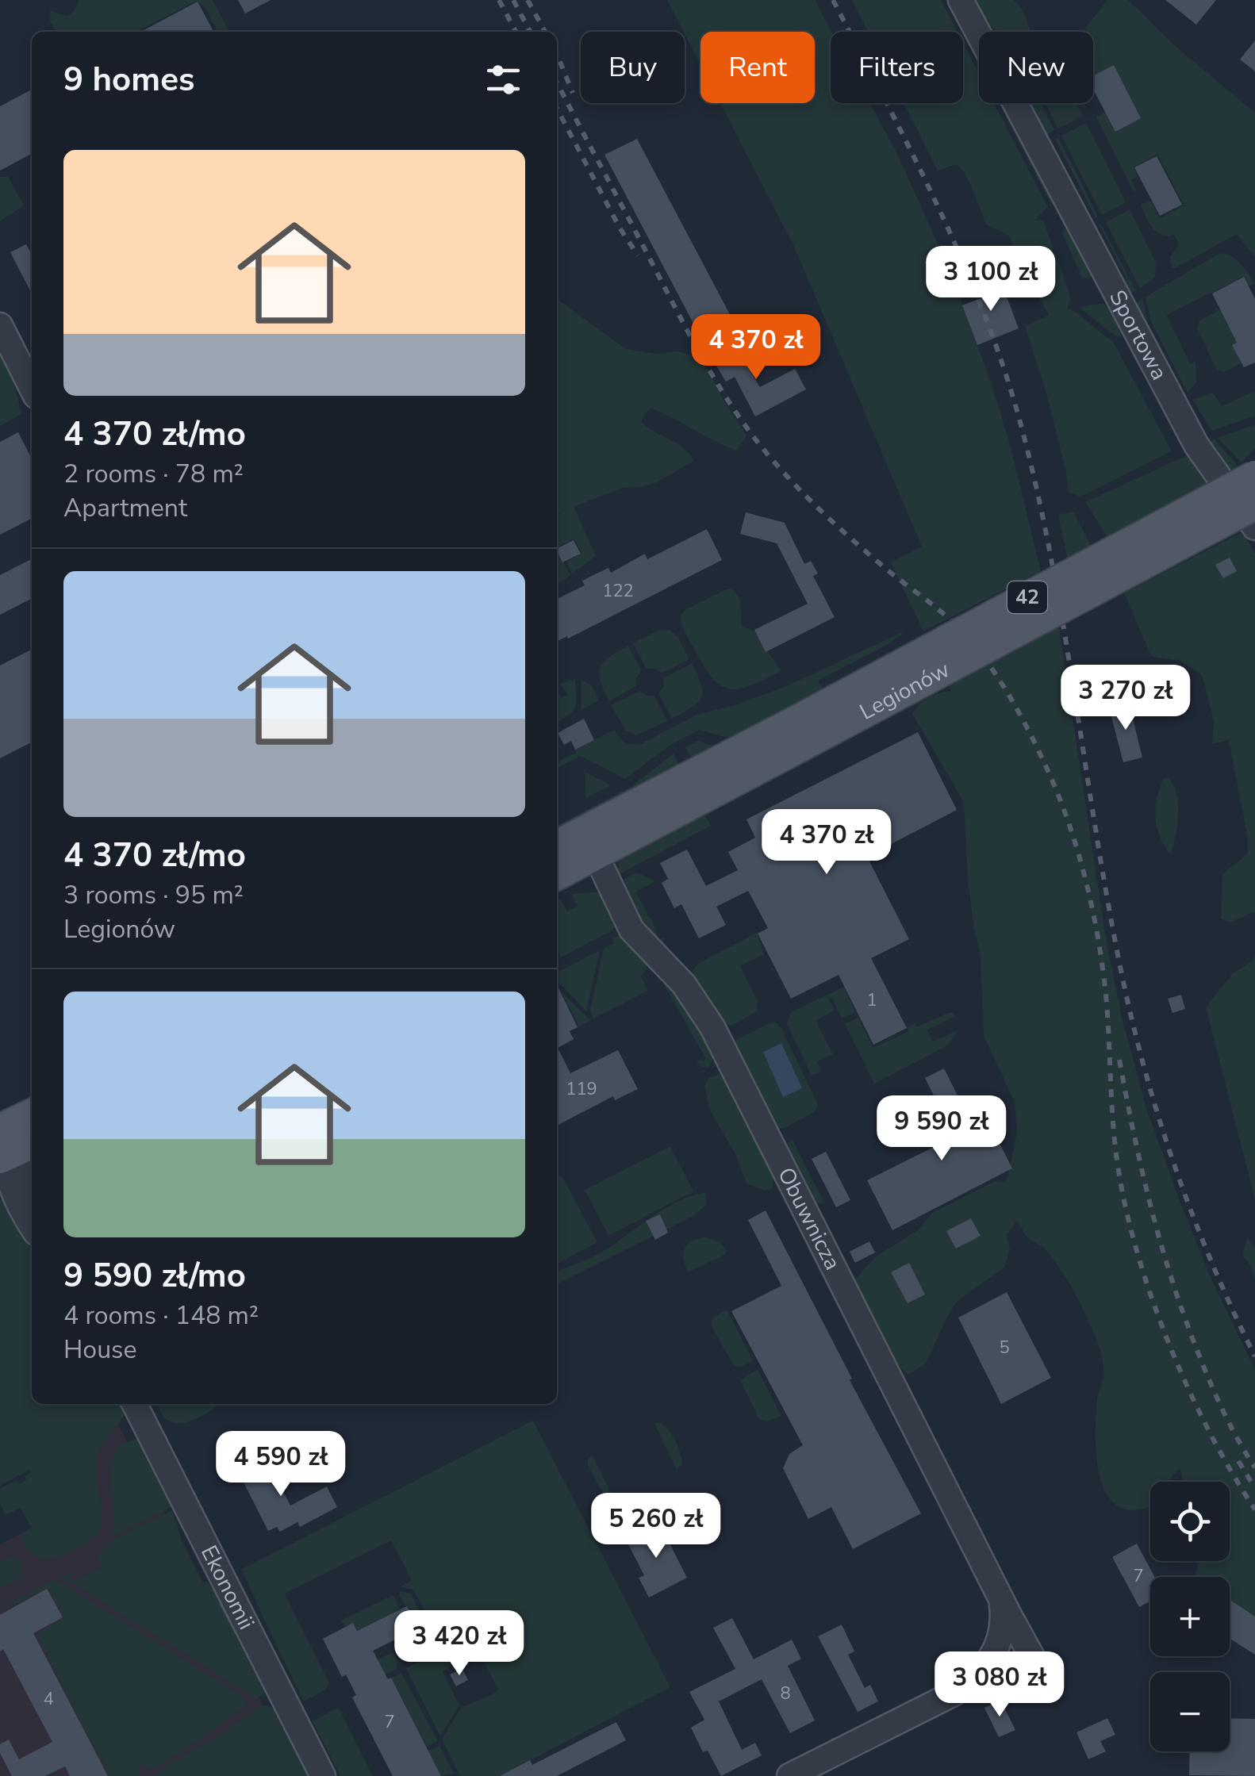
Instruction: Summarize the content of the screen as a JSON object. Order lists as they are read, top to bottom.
{
  "streets": {
    "main road": ["42", "Legionów"],
    "street": ["Sportowa", "Obuwnicza", "Ekonomii"]
  },
  "crossings": [
    ["Sportowa", "Legionów"],
    ["Legionów", "Obuwnicza"]
  ],
  "house_numbers": [
    "122",
    "1",
    "119",
    "5",
    "7",
    "8",
    "4",
    "7"
  ],
  "page": {
    "chip": [
      "Buy",
      "Rent",
      "Filters",
      "New"
    ],
    "heading": "9 homes",
    "list": [
      {
        "name": "4 370 zł/mo",
        "note": "2 rooms · 78 m² · Apartment"
      },
      {
        "name": "4 370 zł/mo",
        "note": "3 rooms · 95 m² · Legionów"
      },
      {
        "name": "9 590 zł/mo",
        "note": "4 rooms · 148 m² · House"
      }
    ],
    "price": [
      "3 100 zł",
      "4 370 zł",
      "3 270 zł",
      "4 370 zł",
      "9 590 zł",
      "4 590 zł",
      "5 260 zł",
      "3 420 zł",
      "3 080 zł"
    ],
    "map_buttons": ["+", "−"]
  }
}
